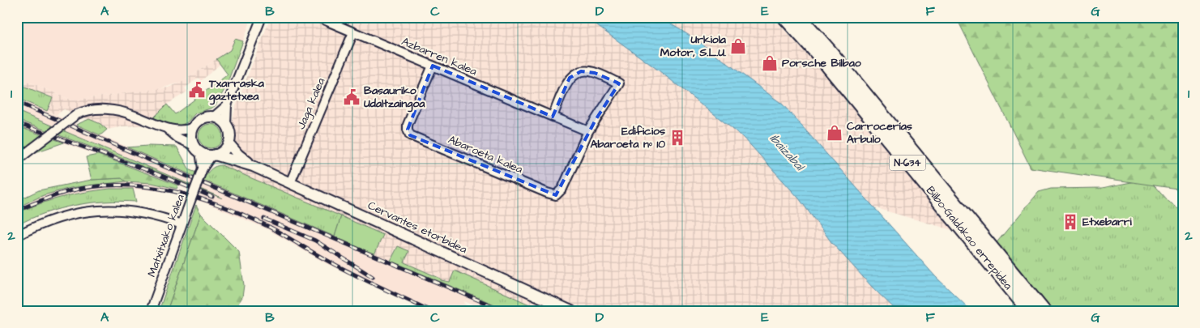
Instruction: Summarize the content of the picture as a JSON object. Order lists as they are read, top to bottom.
{
  "streets": {
    "highway": ["N-634", "Bilbo-Galdakao errepidea"],
    "street": [
      "Azbarren kalea",
      "Jaga kalea",
      "Abaroeta kalea",
      "Cervantes etorbidea",
      "Matxitxako kalea"
    ]
  },
  "crossings": [
    ["Azbarren kalea", "Jaga kalea"],
    ["Azbarren kalea", "Abaroeta kalea"],
    ["Jaga kalea", "Cervantes etorbidea"],
    ["Cervantes etorbidea", "Matxitxako kalea"]
  ],
  "water": ["Ibaizabal"],
  "places": {
    "shop": ["Urkiola Motor, S.L.U.", "Porsche Bilbao", "Carrocerías Arbulo"],
    "public building": ["Txarraska gaztetxea", "Basauriko Udaltzaingoa"],
    "building": ["Edificios Abaroeta nº 10", "Etxebarri"]
  },
  "grid": {
    "columns": [
      "A",
      "B",
      "C",
      "D",
      "E",
      "F",
      "G"
    ],
    "rows": ["1", "2"]
  }
}
